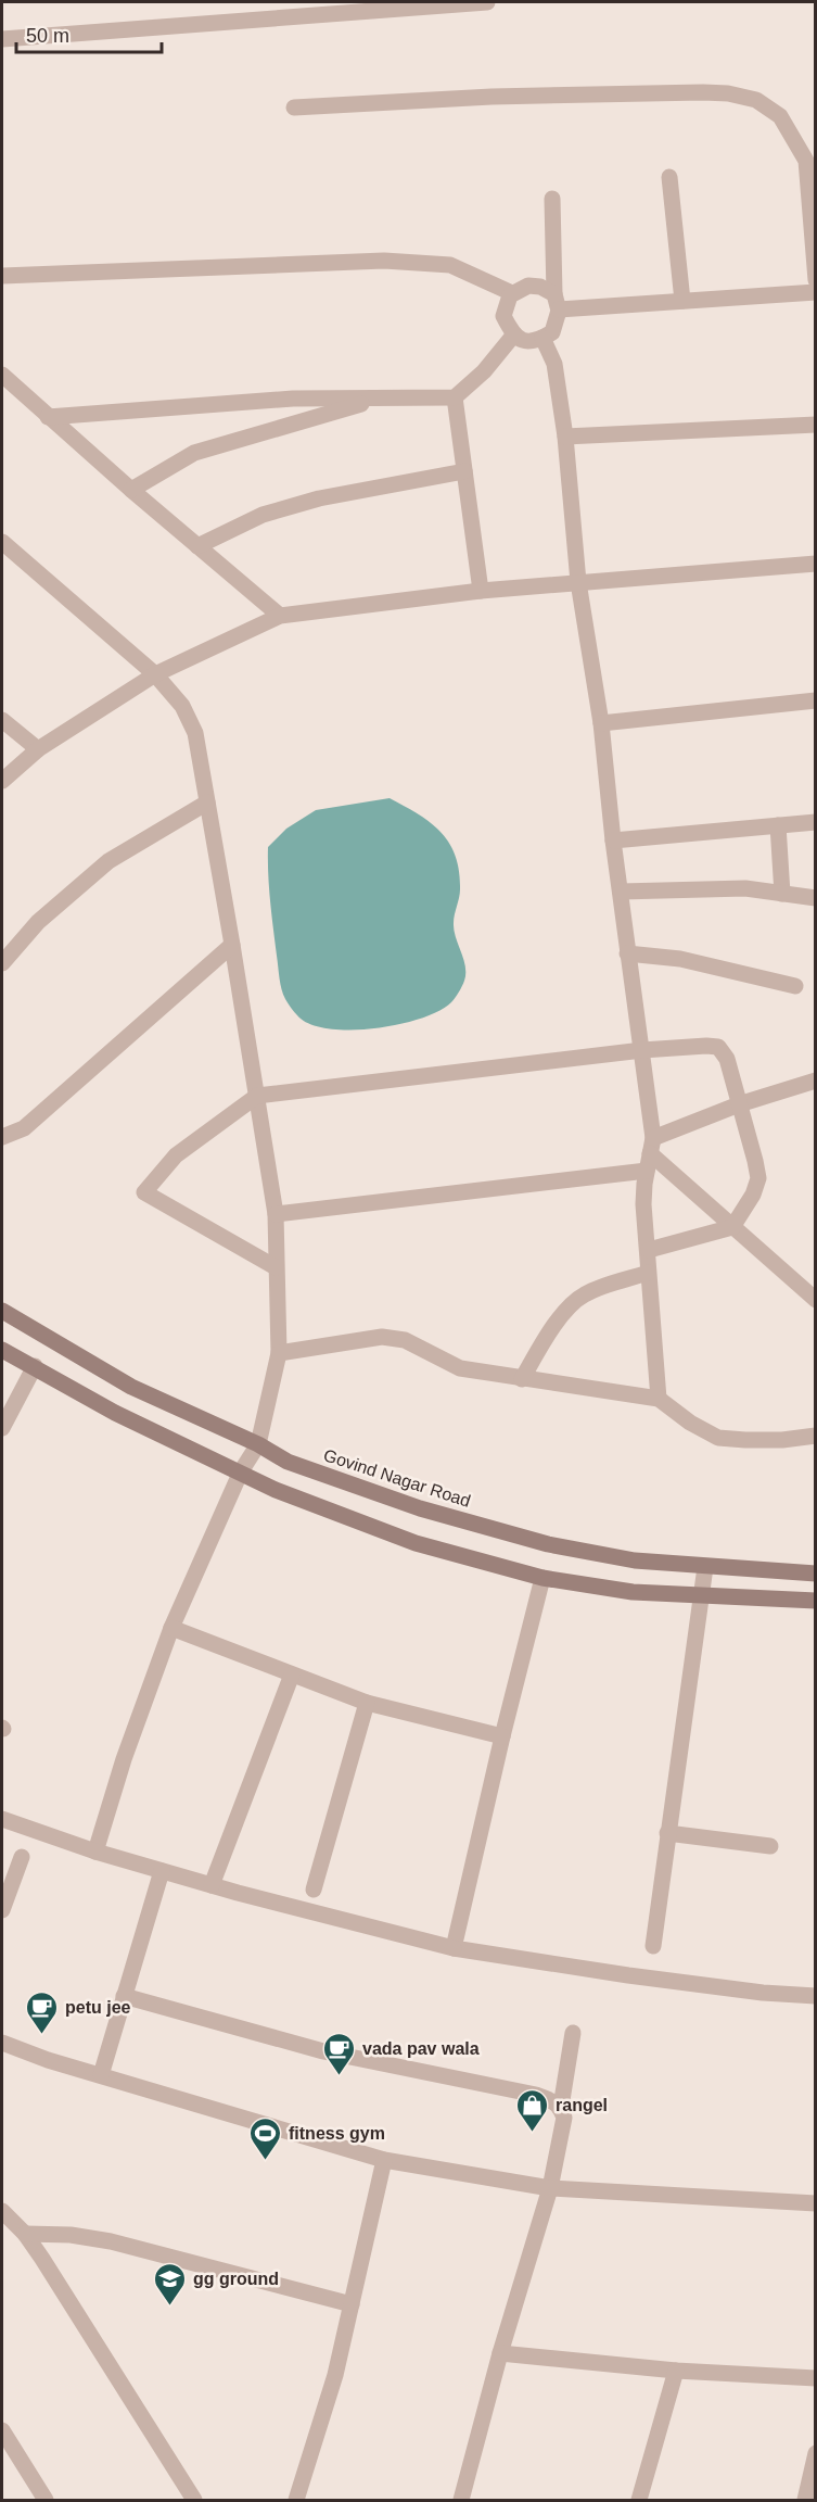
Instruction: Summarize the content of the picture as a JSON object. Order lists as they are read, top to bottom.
{
  "streets": {
    "main road": ["Govind Nagar Road"]
  },
  "places": {
    "cafe": ["petu jee", "vada pav wala"],
    "shop": ["rangel"],
    "sports": ["fitness gym"],
    "school or university": ["gg ground"]
  },
  "scale_bar": "50 m"
}
